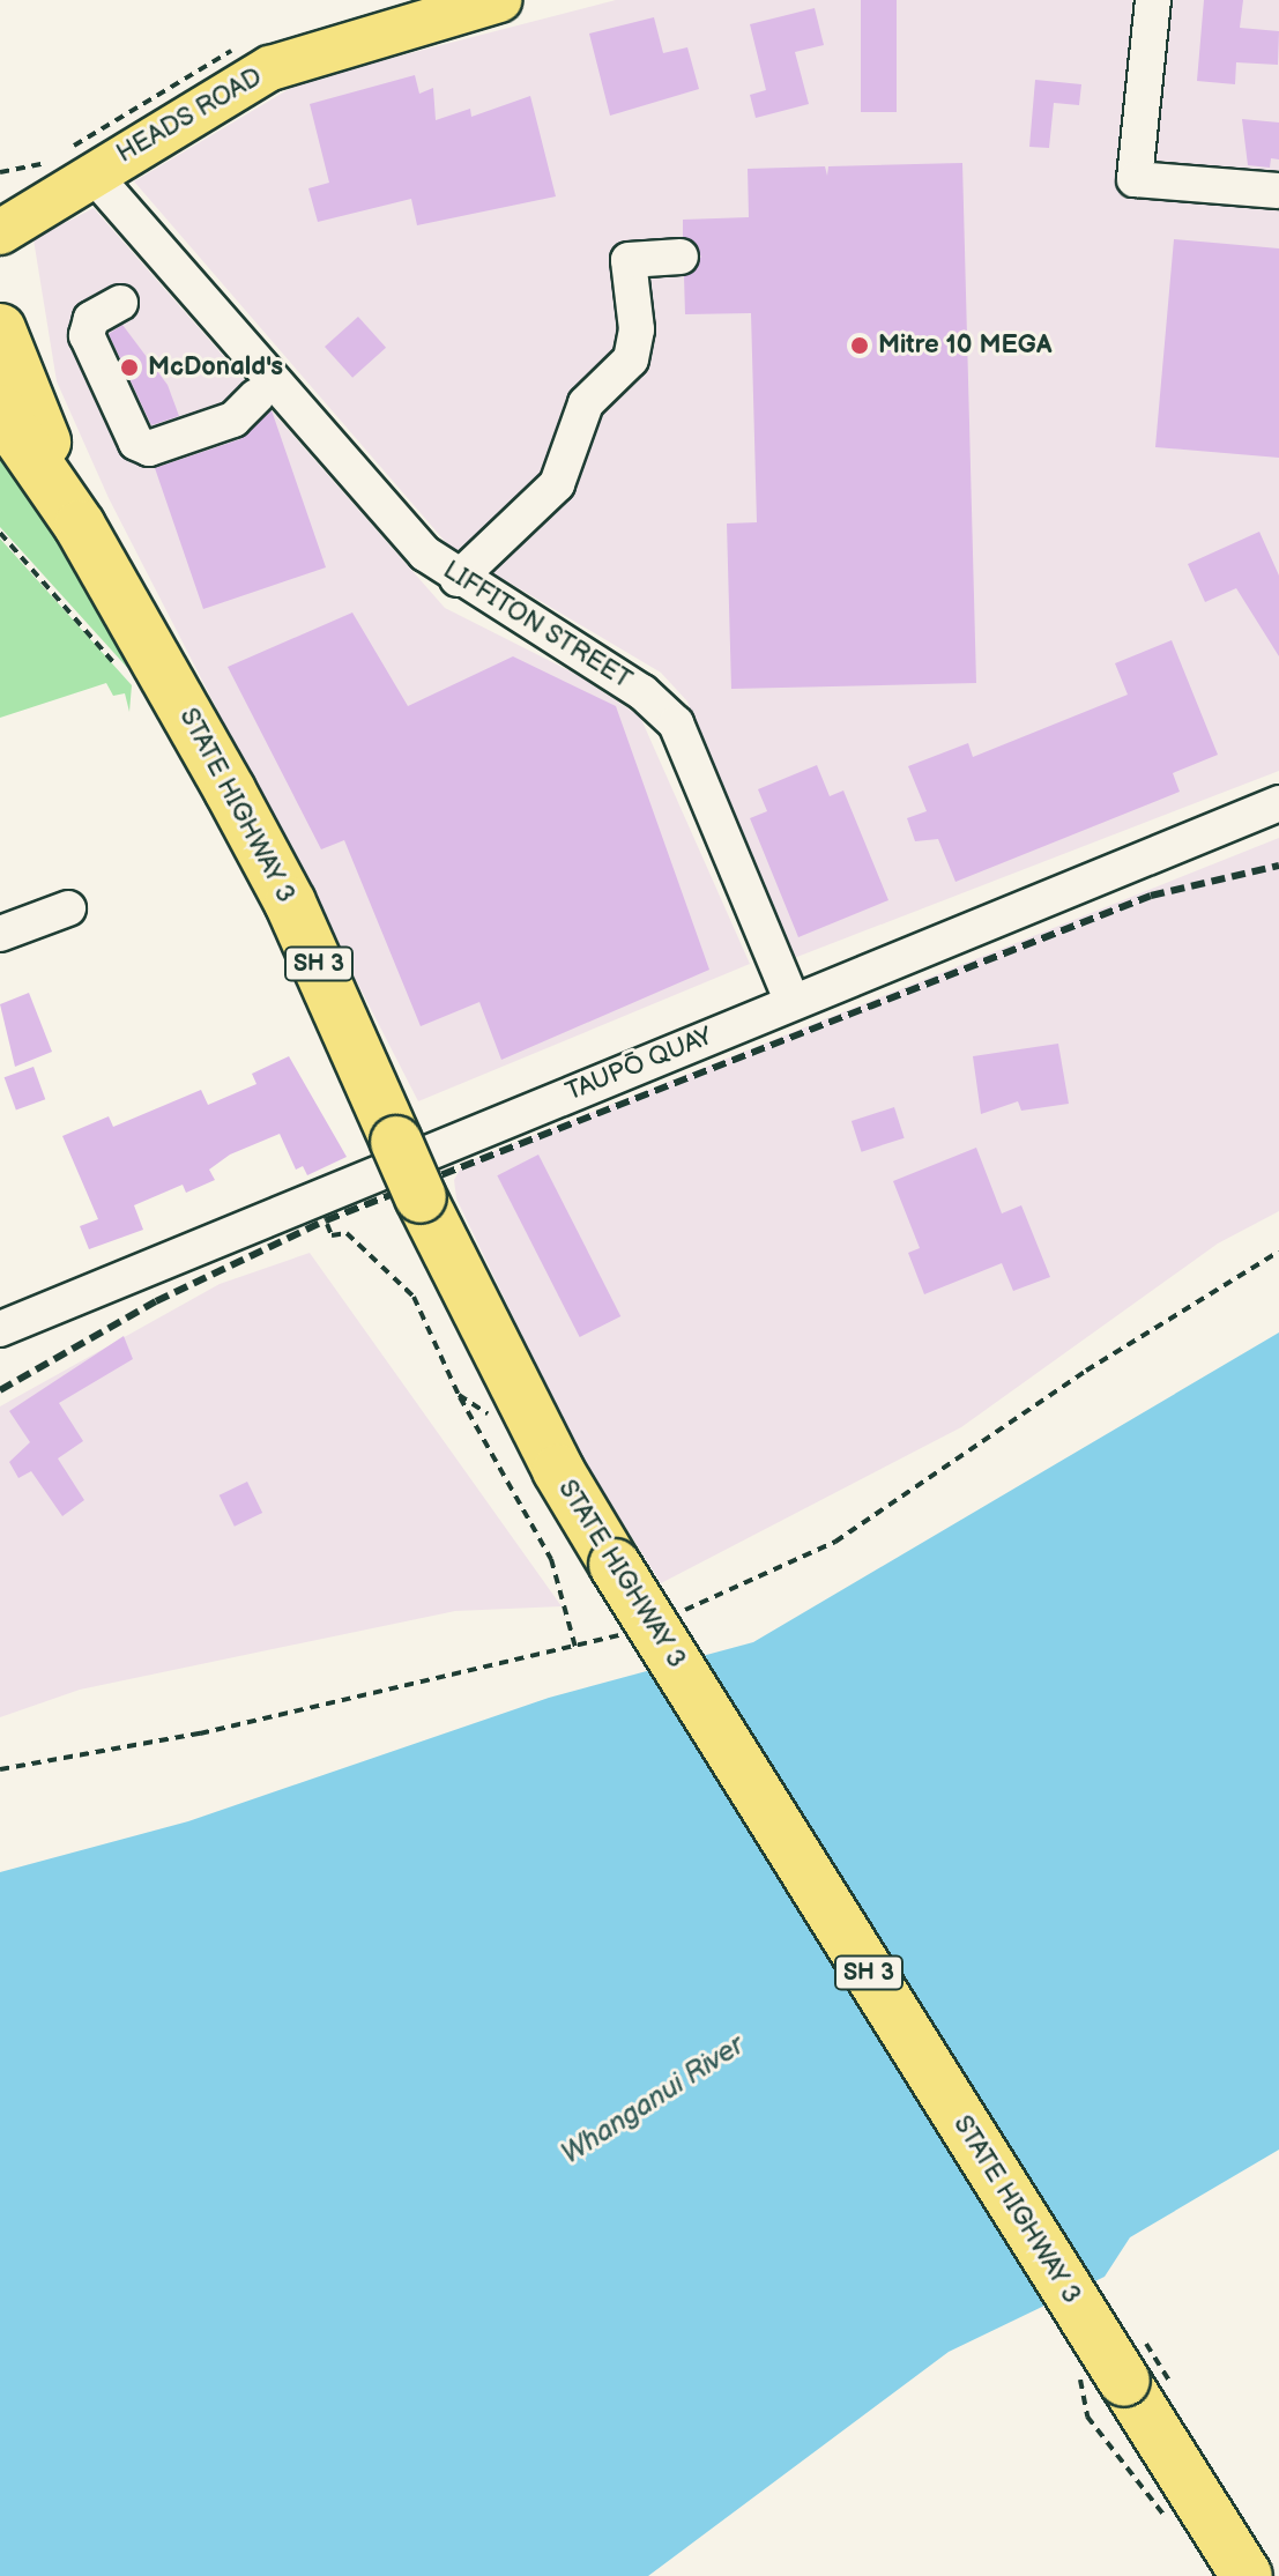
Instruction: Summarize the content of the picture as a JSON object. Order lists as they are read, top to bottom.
{
  "streets": {
    "highway": ["STATE HIGHWAY 3", "SH 3"],
    "main road": ["HEADS ROAD"],
    "street": ["LIFFITON STREET", "TAUPŌ QUAY"]
  },
  "crossings": [
    ["HEADS ROAD", "LIFFITON STREET"],
    ["LIFFITON STREET", "TAUPŌ QUAY"]
  ],
  "water": ["Whanganui River"],
  "places": ["Mitre 10 MEGA", "McDonald's"]
}
